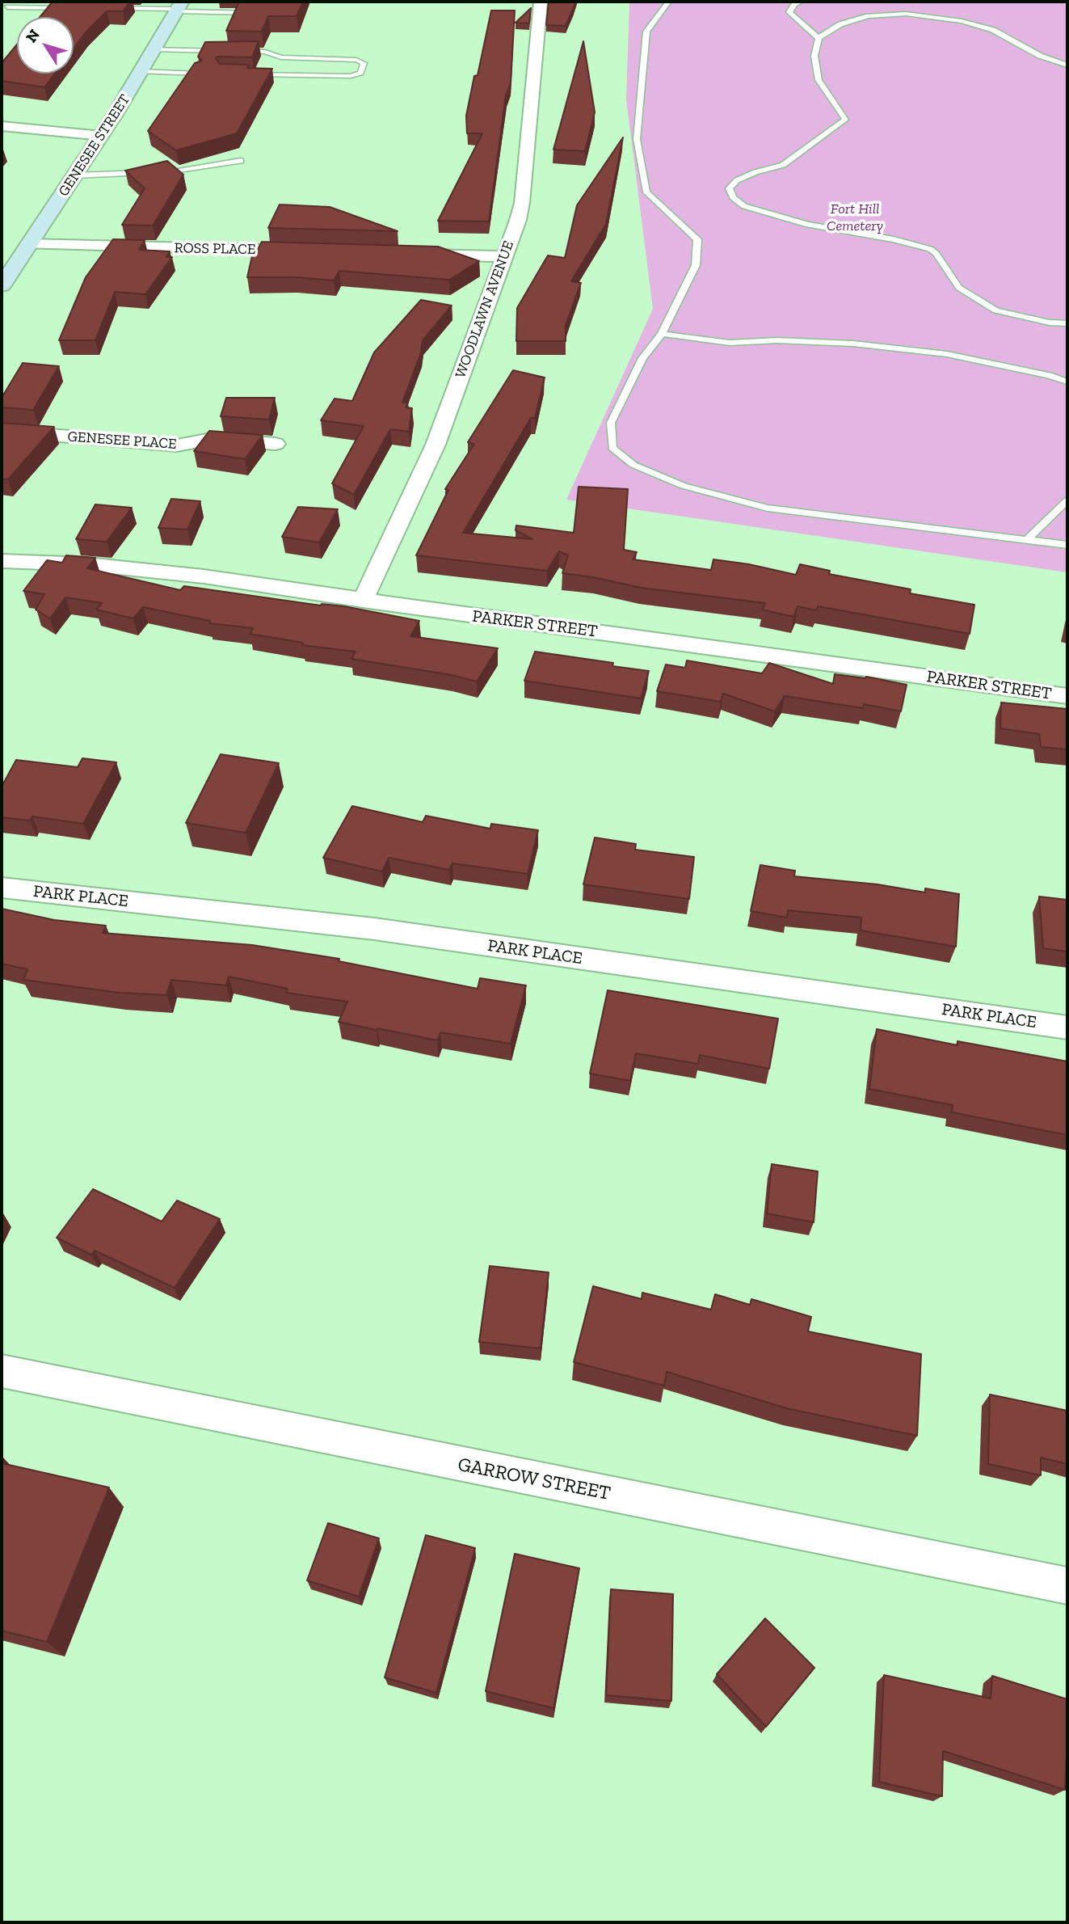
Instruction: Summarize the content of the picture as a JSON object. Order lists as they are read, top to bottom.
{
  "streets": {
    "main road": ["GENESEE STREET"],
    "street": [
      "ROSS PLACE",
      "WOODLAWN AVENUE",
      "GENESEE PLACE",
      "PARKER STREET",
      "PARK PLACE",
      "GARROW STREET"
    ]
  },
  "crossings": [
    ["GENESEE STREET", "ROSS PLACE"],
    ["WOODLAWN AVENUE", "PARKER STREET"]
  ],
  "parks": ["Fort Hill Cemetery"],
  "north": "top left"
}
